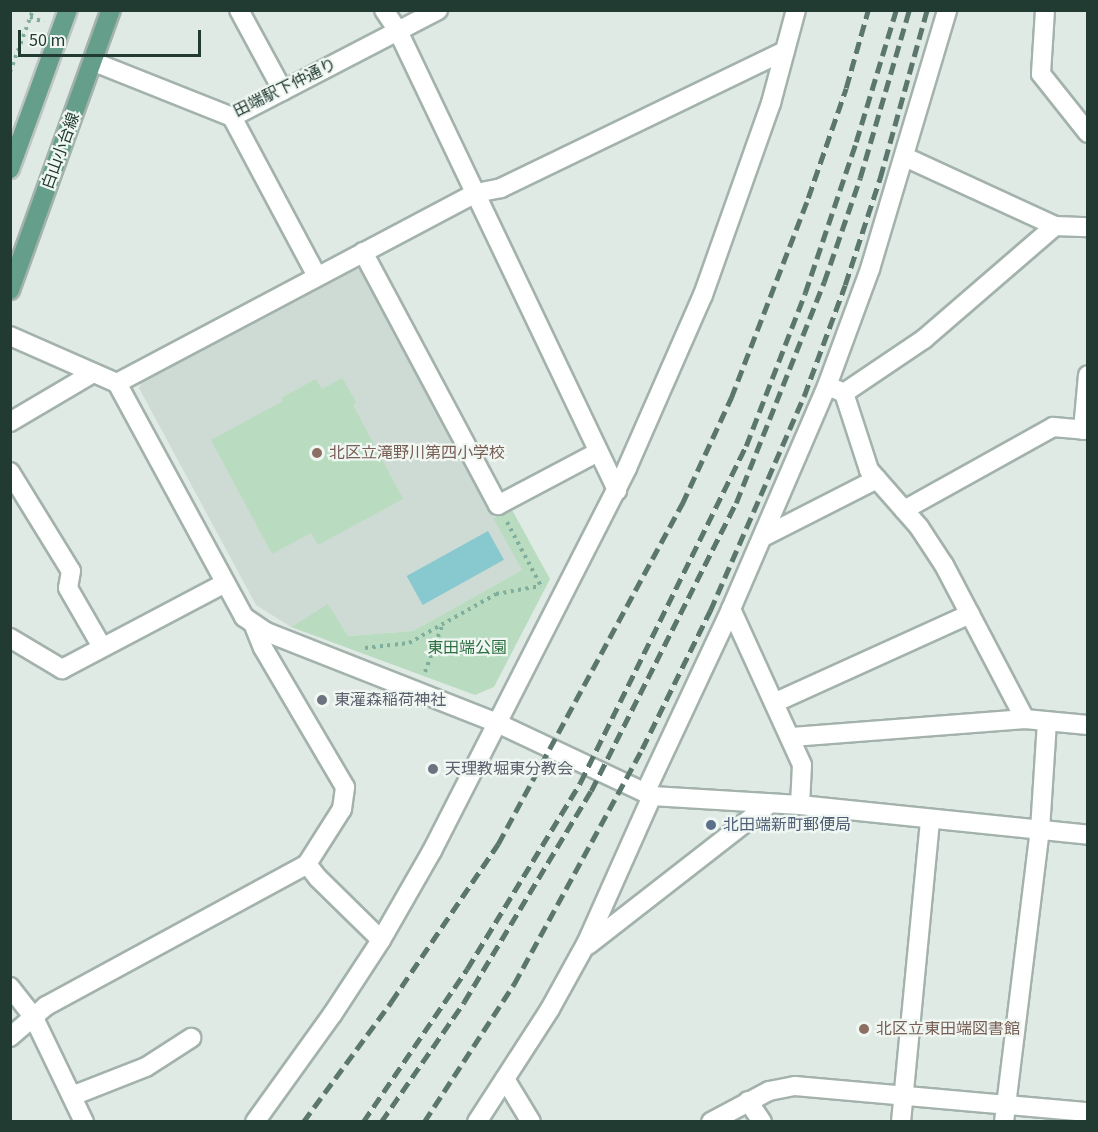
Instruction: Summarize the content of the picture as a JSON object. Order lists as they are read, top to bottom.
{
  "streets": {
    "main road": ["白山小台線"],
    "street": ["田端駅下仲通り"]
  },
  "crossings": [
    ["田端駅下仲通り", "白山小台線"]
  ],
  "parks": ["東田端公園"],
  "places": [
    "北区立滝野川第四小学校",
    "東灌森稲荷神社",
    "天理教堀東分教会",
    "北田端新町郵便局",
    "北区立東田端図書館"
  ],
  "scale_bar": "50 m"
}
